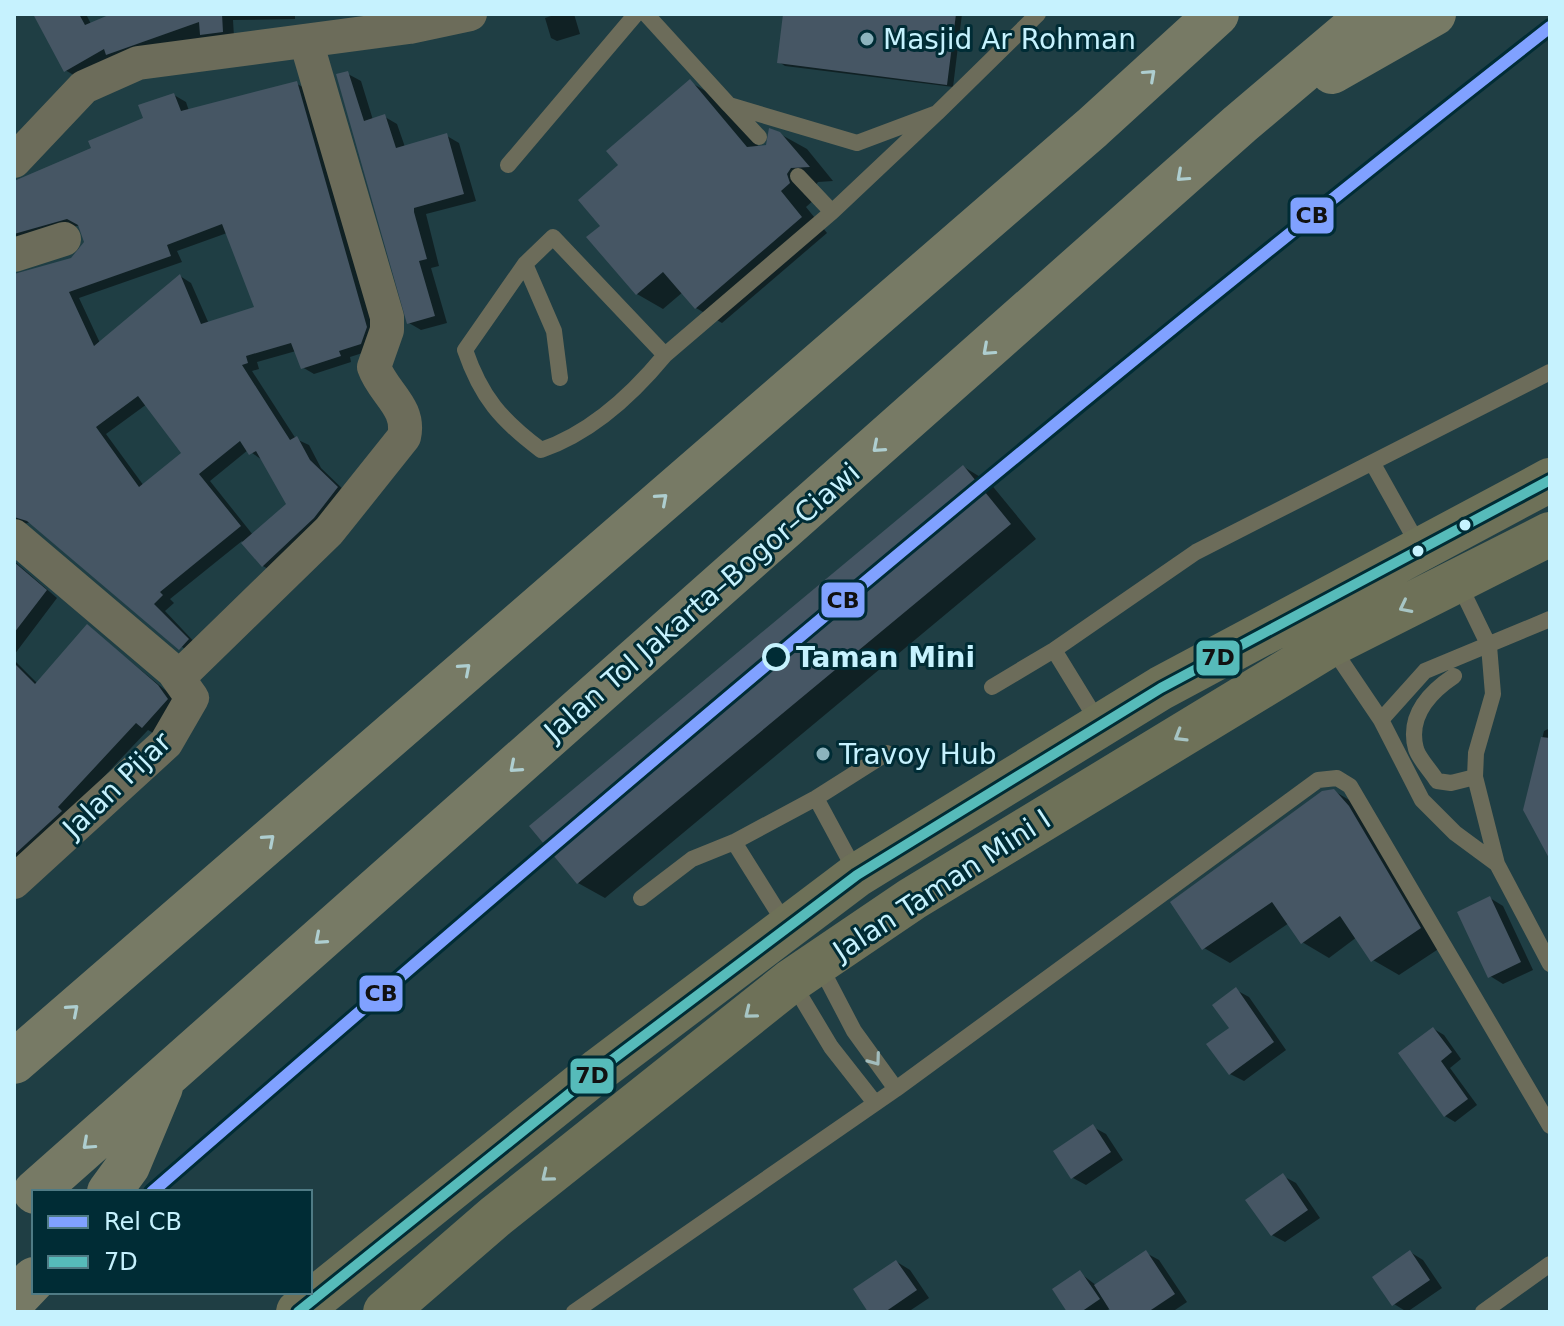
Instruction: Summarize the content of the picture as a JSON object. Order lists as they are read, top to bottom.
{
  "streets": {
    "highway": ["Jalan Tol Jakarta–Bogor–Ciawi"],
    "main road": ["Jalan Taman Mini I"],
    "street": ["Jalan Pijar"]
  },
  "places": ["Masjid Ar Rohman", "Taman Mini", "Travoy Hub"],
  "lines": ["rail line CB", "transit line 7D"],
  "legend": ["Rel CB", "7D"]
}
